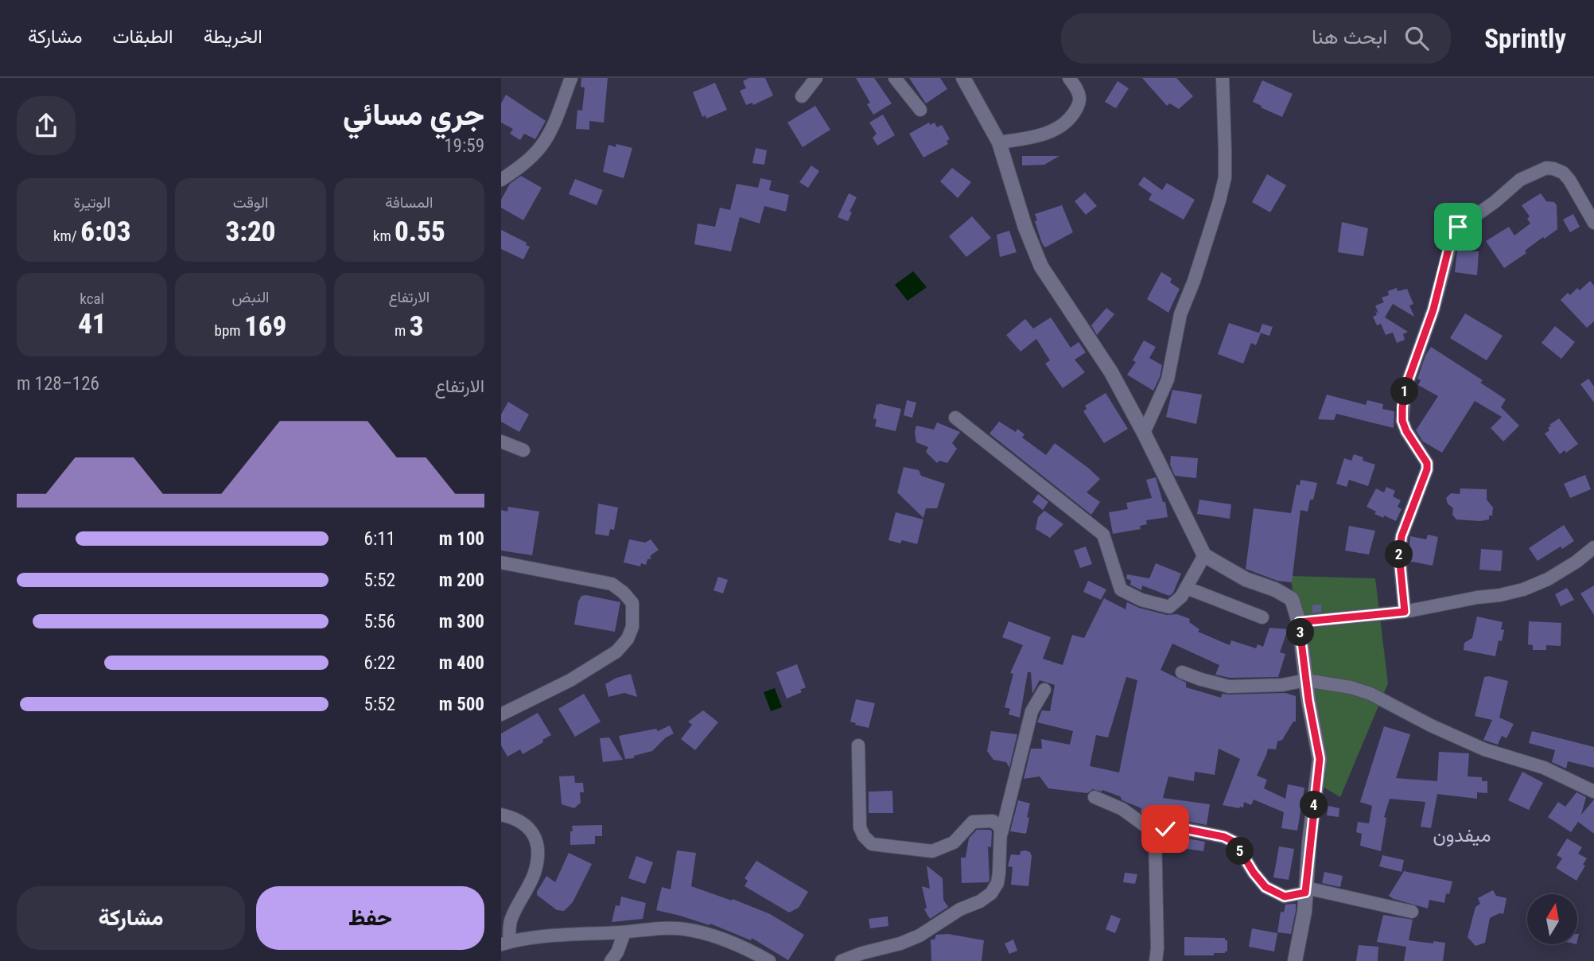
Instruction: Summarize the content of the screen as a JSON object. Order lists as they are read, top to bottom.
{
  "districts": ["ميفدون"],
  "north": "top",
  "page": {
    "header": "Sprintly",
    "search": "ابحث هنا",
    "nav": ["الخريطة", "الطبقات", "مشاركة"],
    "heading": ["جري مسائي", "19:59"],
    "stats": [
      ["المسافة", "0.55 km"],
      ["الوقت", "3:20"],
      ["الوتيرة", "6:03 /km"],
      ["الارتفاع", "3 m"],
      ["النبض", "169 bpm"],
      ["kcal", "41"]
    ],
    "chart": ["الارتفاع", "126–128 m"],
    "pins": [
      "1",
      "2",
      "3",
      "4",
      "5"
    ],
    "list": [
      {
        "name": "100 m",
        "note": "6:11"
      },
      {
        "name": "200 m",
        "note": "5:52"
      },
      {
        "name": "300 m",
        "note": "5:56"
      },
      {
        "name": "400 m",
        "note": "6:22"
      },
      {
        "name": "500 m",
        "note": "5:52"
      }
    ],
    "buttons": ["حفظ", "مشاركة"]
  }
}
